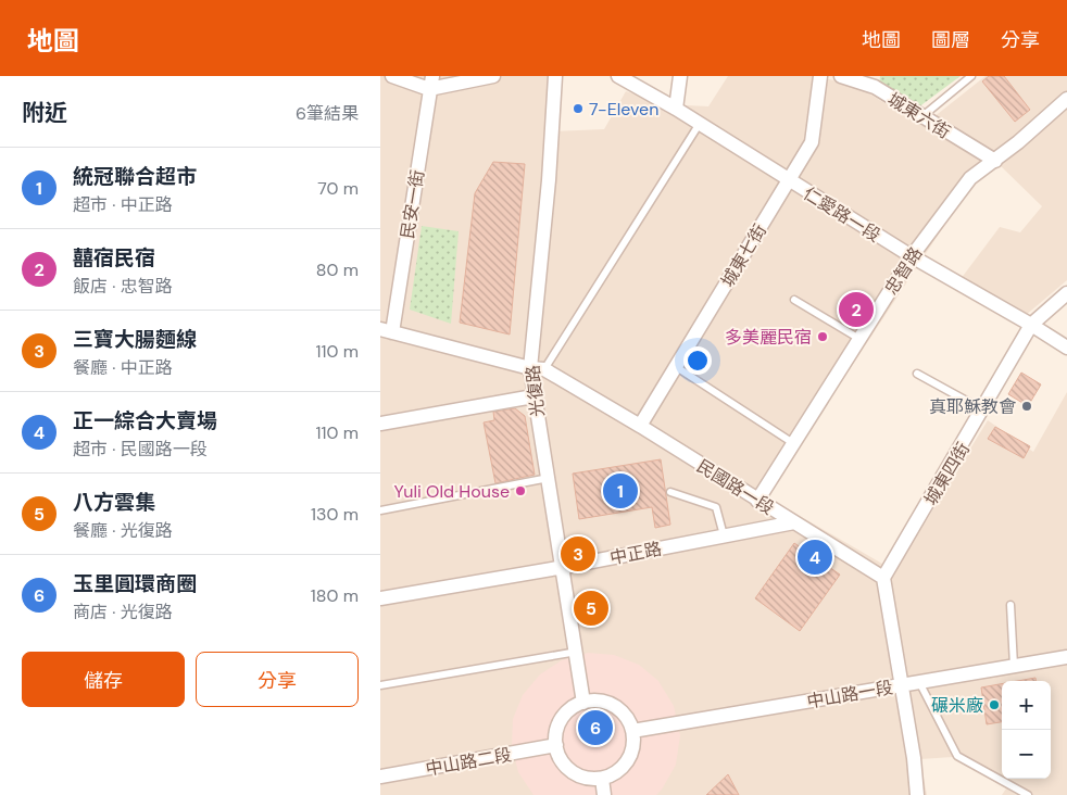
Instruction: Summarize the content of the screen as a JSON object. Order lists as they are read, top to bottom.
{
  "streets": {
    "street": [
      "城東六街",
      "民安一街",
      "仁愛路一段",
      "城東七街",
      "忠智路",
      "光復路",
      "城東四街",
      "民國路一段",
      "中正路",
      "中山路一段",
      "中山路二段"
    ]
  },
  "crossings": [
    ["城東六街", "忠智路"],
    ["民安一街", "民國路一段"],
    ["仁愛路一段", "城東七街"],
    ["仁愛路一段", "忠智路"],
    ["仁愛路一段", "城東四街"],
    ["城東七街", "民國路一段"],
    ["忠智路", "民國路一段"],
    ["光復路", "民國路一段"],
    ["光復路", "中正路"],
    ["光復路", "中山路一段"],
    ["光復路", "中山路二段"],
    ["城東四街", "民國路一段"],
    ["民國路一段", "中正路"],
    ["中山路一段", "中山路二段"]
  ],
  "places": [
    "7-Eleven",
    "多美麗民宿",
    "真耶穌教會",
    "Yuli Old House",
    "碾米廠"
  ],
  "page": {
    "header": "地圖",
    "nav": ["地圖", "圖層", "分享"],
    "heading": ["附近", "6筆結果"],
    "list": [
      {
        "mark": "1",
        "name": "統冠聯合超市",
        "note": "超市 · 中正路",
        "value": "70 m"
      },
      {
        "mark": "2",
        "name": "囍宿民宿",
        "note": "飯店 · 忠智路",
        "value": "80 m"
      },
      {
        "mark": "3",
        "name": "三寶大腸麵線",
        "note": "餐廳 · 中正路",
        "value": "110 m"
      },
      {
        "mark": "4",
        "name": "正一綜合大賣場",
        "note": "超市 · 民國路一段",
        "value": "110 m"
      },
      {
        "mark": "5",
        "name": "八方雲集",
        "note": "餐廳 · 光復路",
        "value": "130 m"
      },
      {
        "mark": "6",
        "name": "玉里圓環商圈",
        "note": "商店 · 光復路",
        "value": "180 m"
      }
    ],
    "pins": [
      "2",
      "1",
      "3",
      "4",
      "5",
      "6"
    ],
    "buttons": ["儲存", "分享"],
    "map_buttons": ["+", "−"]
  }
}
